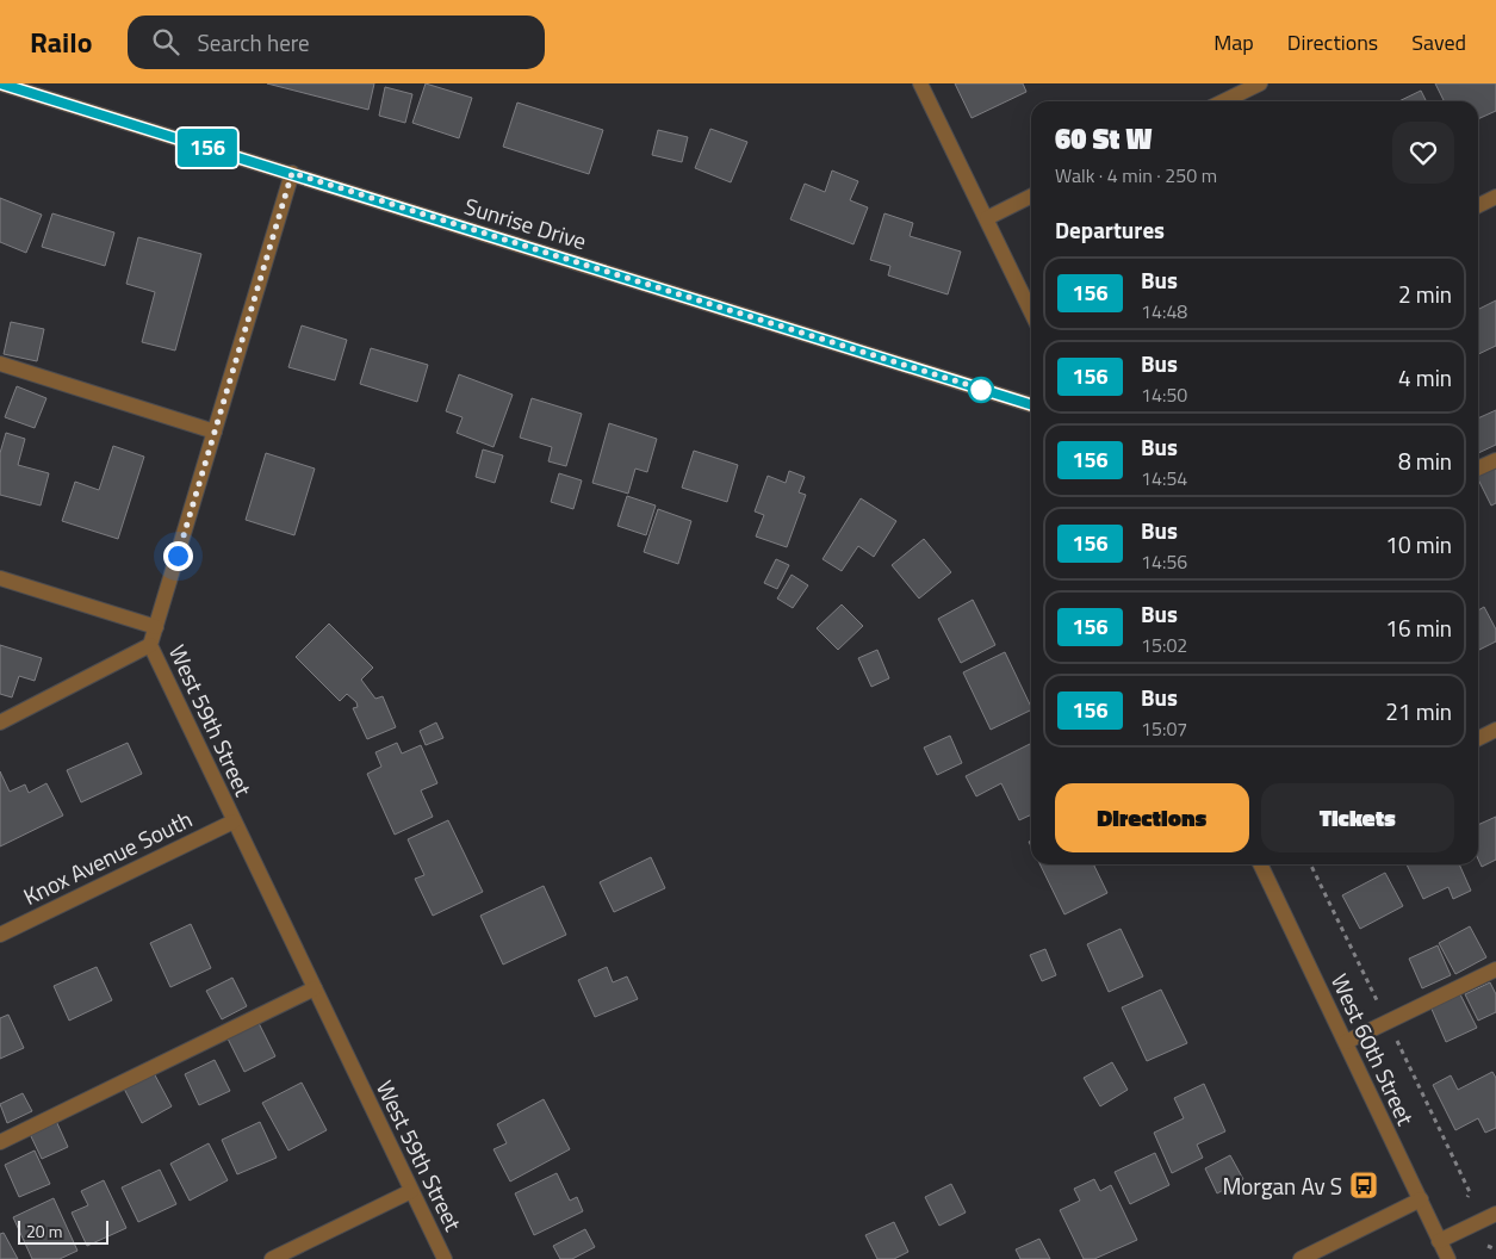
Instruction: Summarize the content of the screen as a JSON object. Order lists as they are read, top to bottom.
{
  "streets": {
    "street": [
      "Sunrise Drive",
      "West 59th Street",
      "Knox Avenue South",
      "West 60th Street"
    ]
  },
  "crossings": [
    ["Sunrise Drive", "West 59th Street"],
    ["West 59th Street", "Knox Avenue South"]
  ],
  "places": {
    "bus stop": ["Morgan Av S"]
  },
  "lines": ["bus line 156"],
  "scale_bar": "20 m",
  "page": {
    "header": "Railo",
    "search": "Search here",
    "nav": ["Map", "Directions", "Saved"],
    "on_map": "156",
    "heading": [
      ["60 St W", "Walk · 4 min · 250 m"],
      "Departures"
    ],
    "list": [
      {
        "mark": "156",
        "name": "Bus",
        "note": "14:48",
        "value": "2 min"
      },
      {
        "mark": "156",
        "name": "Bus",
        "note": "14:50",
        "value": "4 min"
      },
      {
        "mark": "156",
        "name": "Bus",
        "note": "14:54",
        "value": "8 min"
      },
      {
        "mark": "156",
        "name": "Bus",
        "note": "14:56",
        "value": "10 min"
      },
      {
        "mark": "156",
        "name": "Bus",
        "note": "15:02",
        "value": "16 min"
      },
      {
        "mark": "156",
        "name": "Bus",
        "note": "15:07",
        "value": "21 min"
      }
    ],
    "buttons": ["Directions", "Tickets"],
    "scale": "20 m"
  }
}
